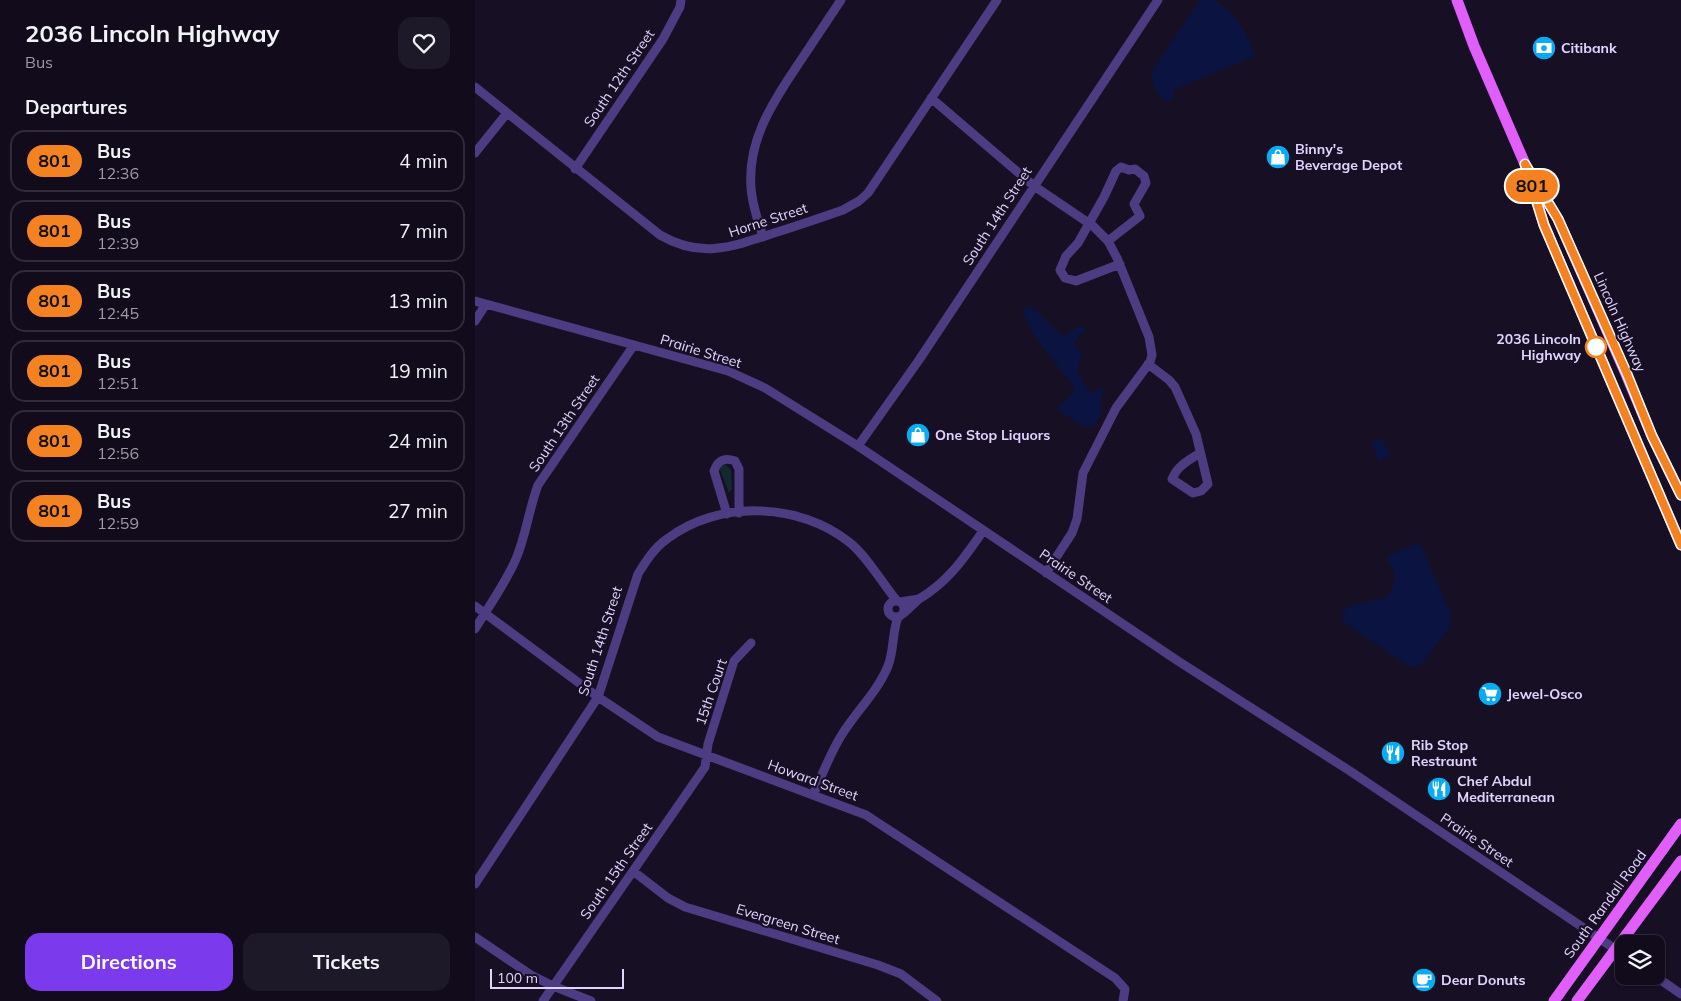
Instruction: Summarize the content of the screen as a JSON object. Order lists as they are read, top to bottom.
{
  "streets": {
    "main road": ["Lincoln Highway", "South Randall Road"],
    "street": [
      "South 12th Street",
      "South 14th Street",
      "Horne Street",
      "Prairie Street",
      "South 13th Street",
      "15th Court",
      "Howard Street",
      "South 15th Street",
      "Evergreen Street"
    ]
  },
  "crossings": [
    ["South 12th Street", "Horne Street"],
    ["South 14th Street", "Prairie Street"],
    ["South 14th Street", "Howard Street"],
    ["Prairie Street", "South 13th Street"],
    ["Prairie Street", "South Randall Road"],
    ["South 13th Street", "Howard Street"],
    ["15th Court", "Howard Street"],
    ["15th Court", "South 15th Street"],
    ["Howard Street", "South 15th Street"],
    ["South 15th Street", "Evergreen Street"]
  ],
  "places": {
    "bank": ["Citibank"],
    "shop": ["Binny's Beverage Depot", "One Stop Liquors"],
    "other": ["2036 Lincoln Highway"],
    "supermarket": ["Jewel-Osco"],
    "restaurant": ["Rib Stop Restraunt", "Chef Abdul Mediterranean"],
    "cafe": ["Dear Donuts"]
  },
  "lines": ["bus line 801"],
  "scale_bar": "100 m",
  "page": {
    "heading": [
      ["2036 Lincoln Highway", "Bus"],
      "Departures"
    ],
    "on_map": "801",
    "list": [
      {
        "mark": "801",
        "name": "Bus",
        "note": "12:36",
        "value": "4 min"
      },
      {
        "mark": "801",
        "name": "Bus",
        "note": "12:39",
        "value": "7 min"
      },
      {
        "mark": "801",
        "name": "Bus",
        "note": "12:45",
        "value": "13 min"
      },
      {
        "mark": "801",
        "name": "Bus",
        "note": "12:51",
        "value": "19 min"
      },
      {
        "mark": "801",
        "name": "Bus",
        "note": "12:56",
        "value": "24 min"
      },
      {
        "mark": "801",
        "name": "Bus",
        "note": "12:59",
        "value": "27 min"
      }
    ],
    "buttons": ["Directions", "Tickets"],
    "scale": "100 m"
  }
}
